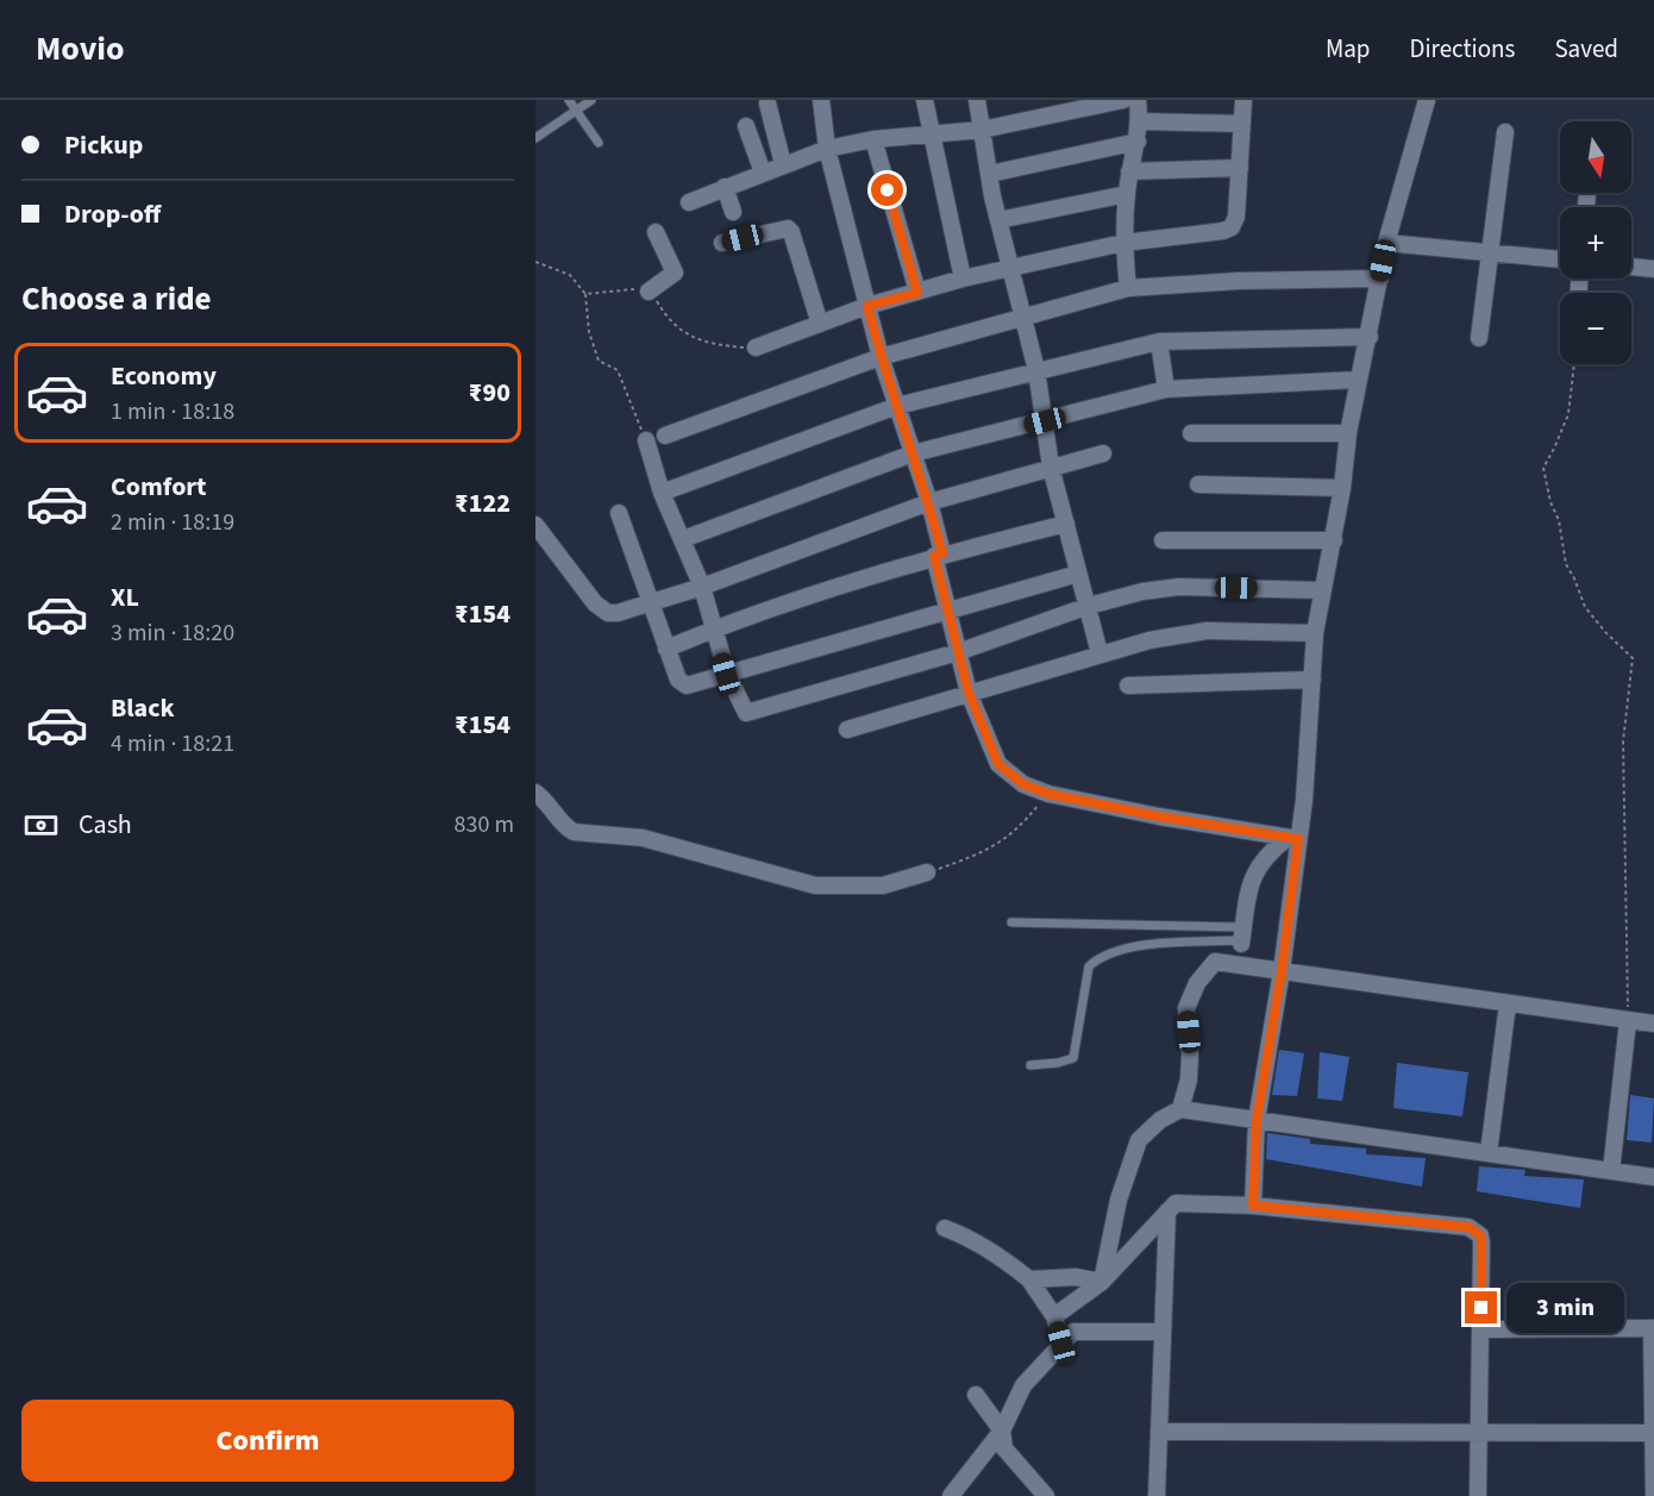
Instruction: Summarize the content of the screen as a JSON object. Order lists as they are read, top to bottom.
{
  "north": "bottom",
  "page": {
    "header": "Movio",
    "nav": ["Map", "Directions", "Saved"],
    "banner": ["Pickup", "Drop-off"],
    "map_buttons": ["+", "−"],
    "heading": "Choose a ride",
    "list": [
      {
        "name": "Economy",
        "note": "1 min · 18:18",
        "value": "₹90"
      },
      {
        "name": "Comfort",
        "note": "2 min · 18:19",
        "value": "₹122"
      },
      {
        "name": "XL",
        "note": "3 min · 18:20",
        "value": "₹154"
      },
      {
        "name": "Black",
        "note": "4 min · 18:21",
        "value": "₹154"
      }
    ],
    "pay": ["Cash", "830 m"],
    "bubble": "3 min",
    "buttons": "Confirm"
  }
}
